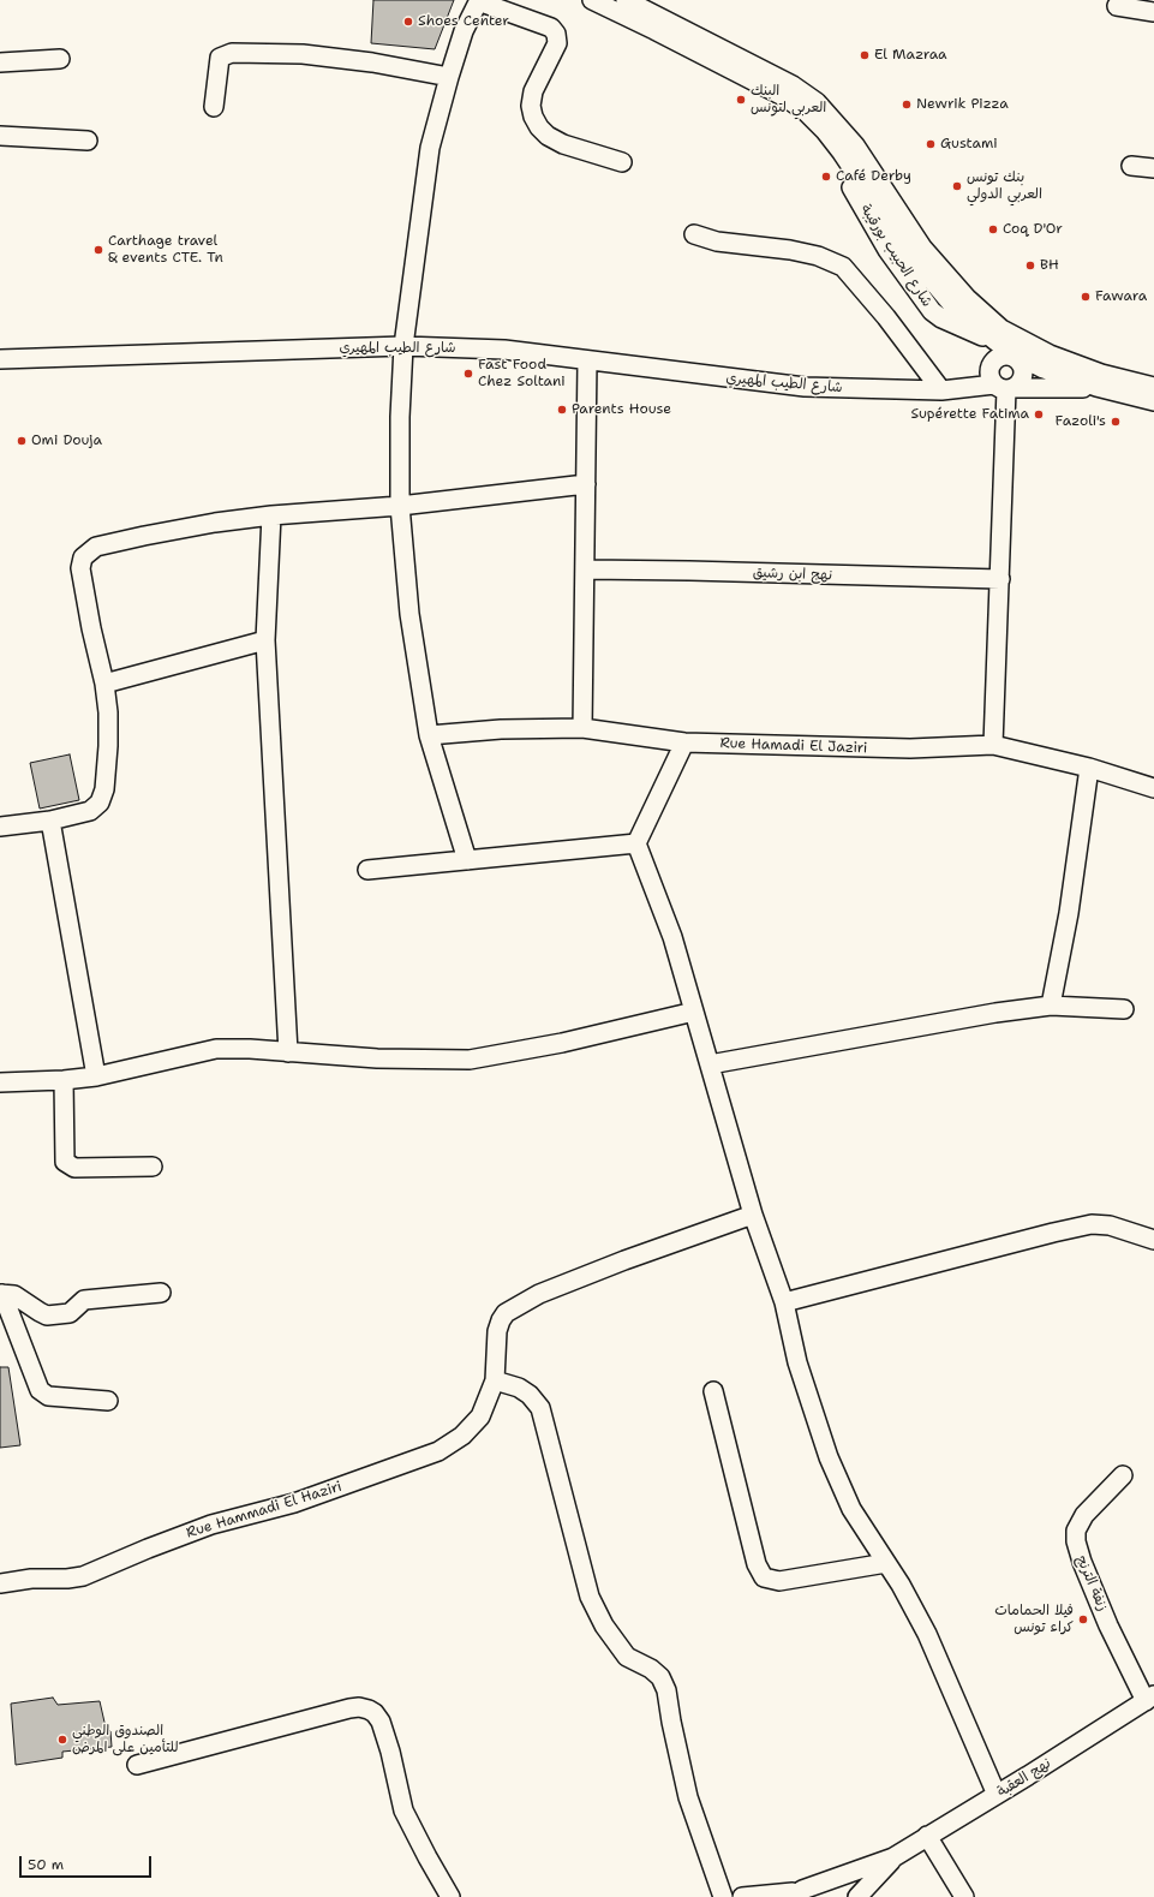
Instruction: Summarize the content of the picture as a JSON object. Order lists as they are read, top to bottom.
{
  "streets": {
    "street": [
      "شارع الحبيب بورقيبة",
      "شارع الطيب المهيري",
      "نهج ابن رشيق",
      "Rue Hamadi El Jaziri",
      "Rue Hammadi El Haziri",
      "زنفة الترنج",
      "نهج العقبة"
    ]
  },
  "crossings": [
    ["شارع الحبيب بورقيبة", "شارع الطيب المهيري"],
    ["زنفة الترنج", "نهج العقبة"]
  ],
  "places": [
    "Shoes Center",
    "El Mazraa",
    "البنك العربي لتونس",
    "Newrik Pizza",
    "Gustami",
    "Café Derby",
    "بنك تونس العربي الدولي",
    "Coq D'Or",
    "Carthage travel & events CTE. Tn",
    "BH",
    "Fawara",
    "Fast Food Chez Soltani",
    "Parents House",
    "Supérette Fatima",
    "Fazoli's",
    "Omi Douja",
    "فيلا الحمامات كراء تونس",
    "الصندوق الوطني للتأمين على المرض"
  ],
  "scale_bar": "50 m"
}
